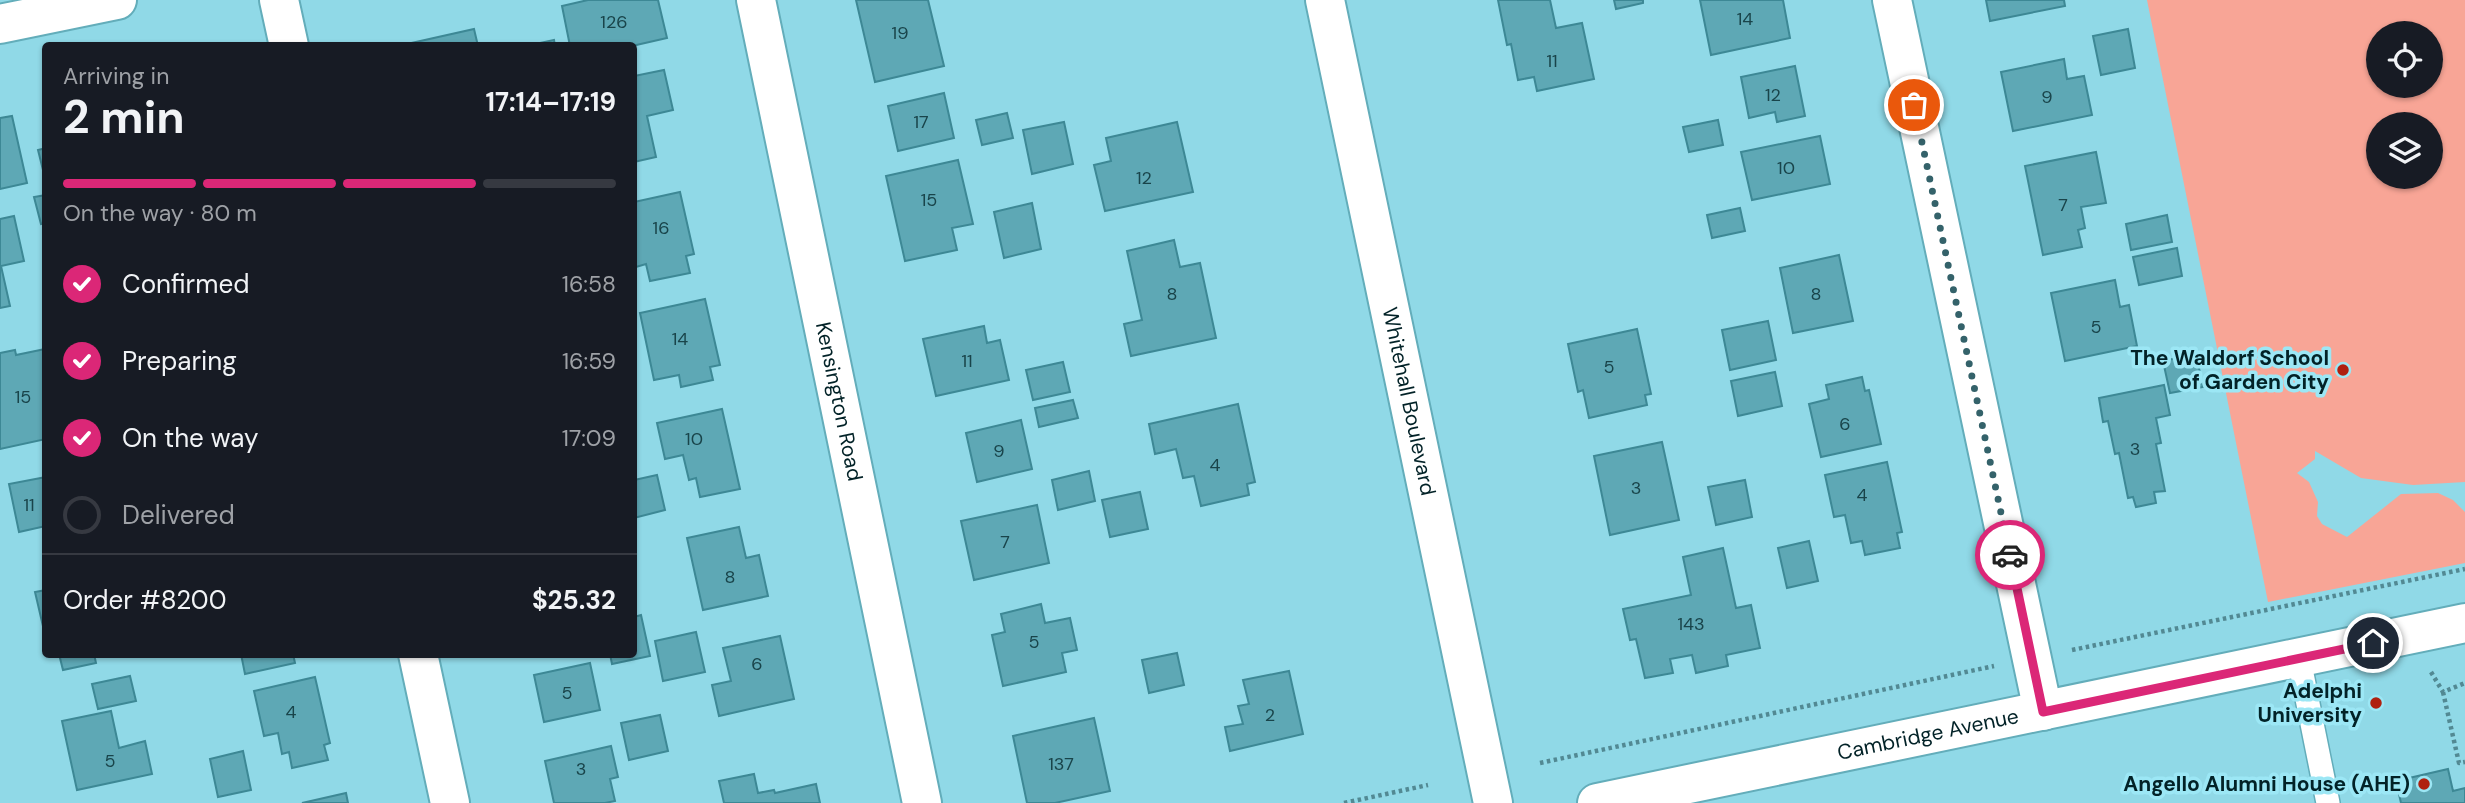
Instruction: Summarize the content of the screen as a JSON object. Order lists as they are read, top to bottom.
{
  "streets": {
    "street": ["Whitehall Boulevard", "Kensington Road", "Cambridge Avenue"]
  },
  "places": ["The Waldorf School of Garden City", "Adelphi University", "Angello Alumni House (AHE)"],
  "house_numbers": [
    "14",
    "126",
    "19",
    "11",
    "12",
    "9",
    "17",
    "10",
    "12",
    "15",
    "7",
    "16",
    "8",
    "8",
    "5",
    "14",
    "11",
    "5",
    "15",
    "6",
    "10",
    "3",
    "9",
    "4",
    "3",
    "4",
    "11",
    "7",
    "8",
    "143",
    "5",
    "6",
    "5",
    "4",
    "2",
    "5",
    "137",
    "3"
  ],
  "page": {
    "heading": ["2 min", "Arriving in", "17:14–17:19"],
    "panel": ["Order #8200", "$25.32"],
    "bar": "On the way · 80 m",
    "list": [
      ["Confirmed", "16:58"],
      ["Preparing", "16:59"],
      ["On the way", "17:09"],
      "Delivered"
    ]
  }
}
